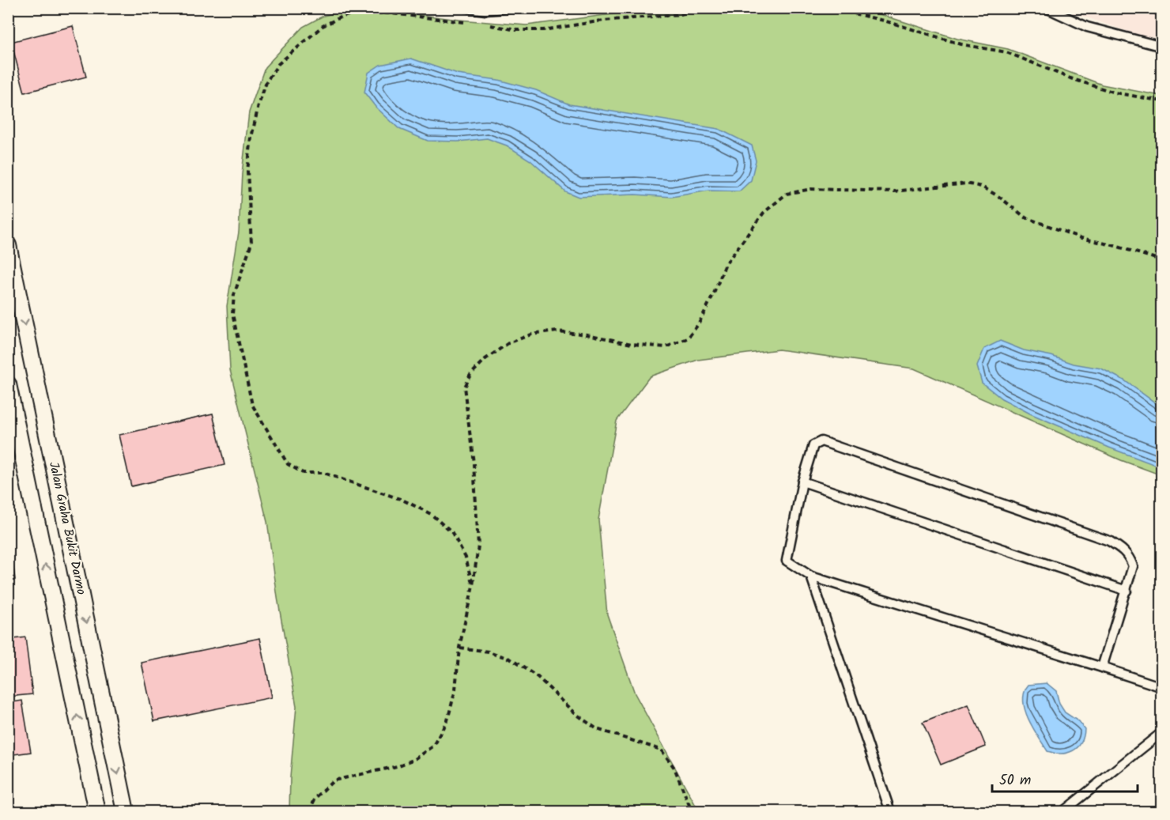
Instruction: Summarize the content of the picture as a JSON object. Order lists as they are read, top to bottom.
{
  "streets": {
    "street": ["Jalan Graha Bukit Darmo"]
  },
  "scale_bar": "50 m"
}
